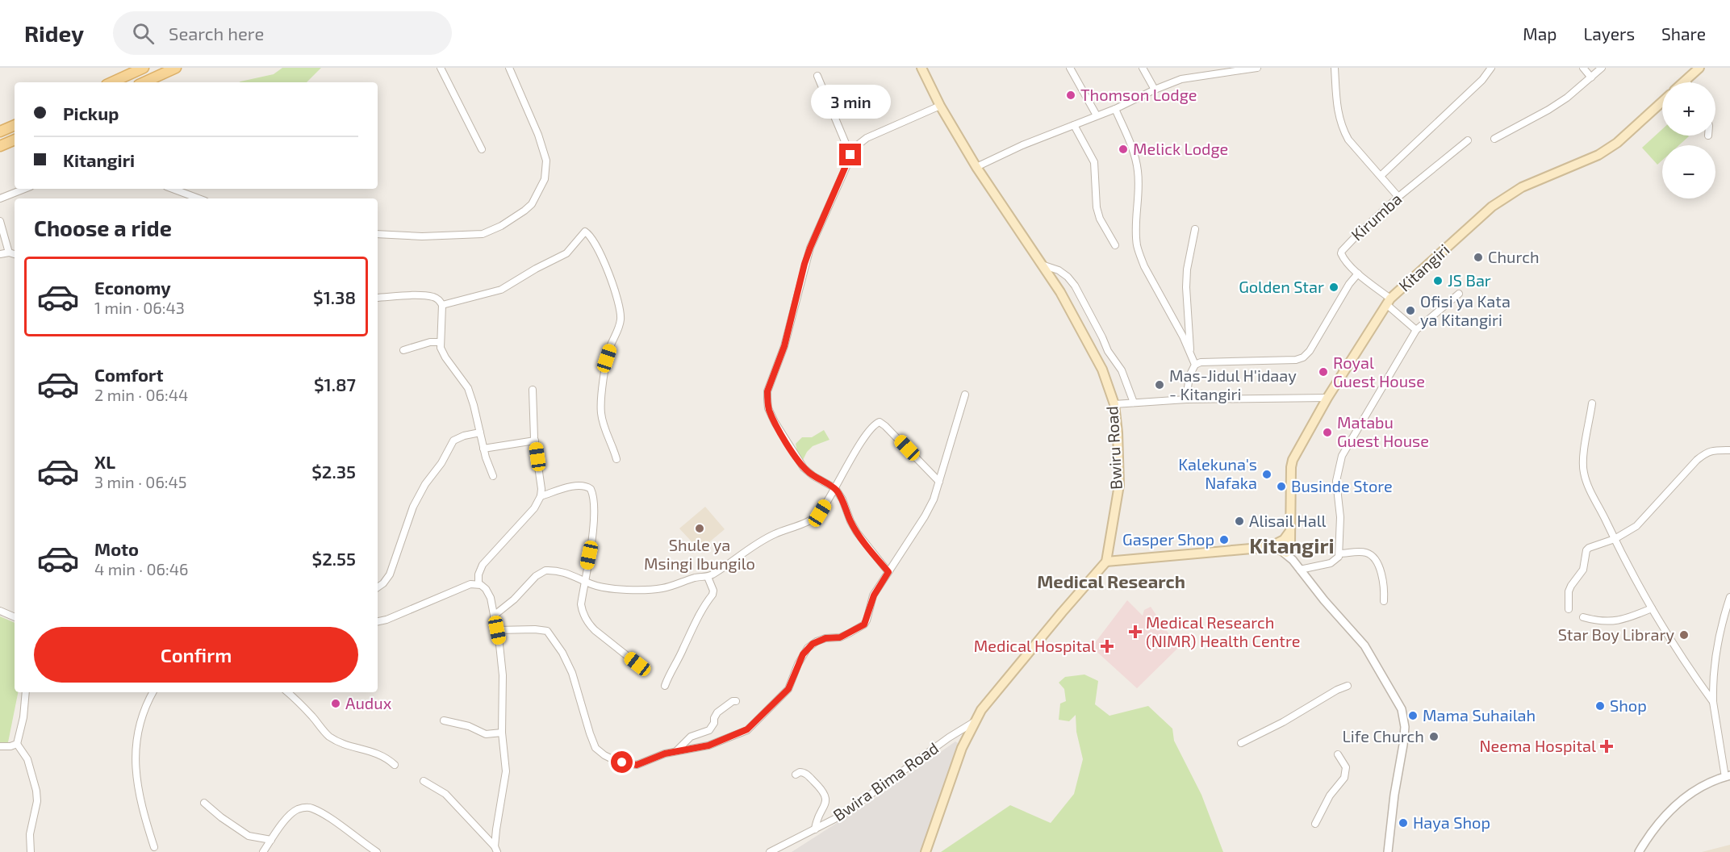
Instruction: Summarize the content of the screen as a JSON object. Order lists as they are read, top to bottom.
{
  "streets": {
    "main road": ["Kitangiri", "Bwiru Road"],
    "street": ["Kirumba", "Bwira Bima Road"]
  },
  "crossings": [
    ["Kirumba", "Kitangiri"]
  ],
  "districts": ["Kitangiri", "Medical Research"],
  "places": {
    "other": [
      "Thomson Lodge",
      "Melick Lodge",
      "Church",
      "JS Bar",
      "Golden Star",
      "Ofisi ya Kata ya Kitangiri",
      "Royal Guest House",
      "Mas-Jidul H'idaay - Kitangiri",
      "Matabu Guest House",
      "Kalekuna's Nafaka",
      "Businde Store",
      "Alisail Hall",
      "Shule ya Msingi Ibungilo",
      "Gasper Shop",
      "Star Boy Library",
      "Audux",
      "Shop",
      "Mama Suhailah",
      "Life Church",
      "Haya Shop"
    ],
    "health": ["Medical Research (NIMR) Health Centre", "Medical Hospital", "Neema Hospital"]
  },
  "page": {
    "header": "Ridey",
    "search": "Search here",
    "nav": ["Map", "Layers", "Share"],
    "map_buttons": ["+", "−"],
    "banner": ["Pickup", "Kitangiri"],
    "bubble": "3 min",
    "heading": "Choose a ride",
    "list": [
      {
        "name": "Economy",
        "note": "1 min · 06:43",
        "value": "$1.38"
      },
      {
        "name": "Comfort",
        "note": "2 min · 06:44",
        "value": "$1.87"
      },
      {
        "name": "XL",
        "note": "3 min · 06:45",
        "value": "$2.35"
      },
      {
        "name": "Moto",
        "note": "4 min · 06:46",
        "value": "$2.55"
      }
    ],
    "buttons": "Confirm"
  }
}
